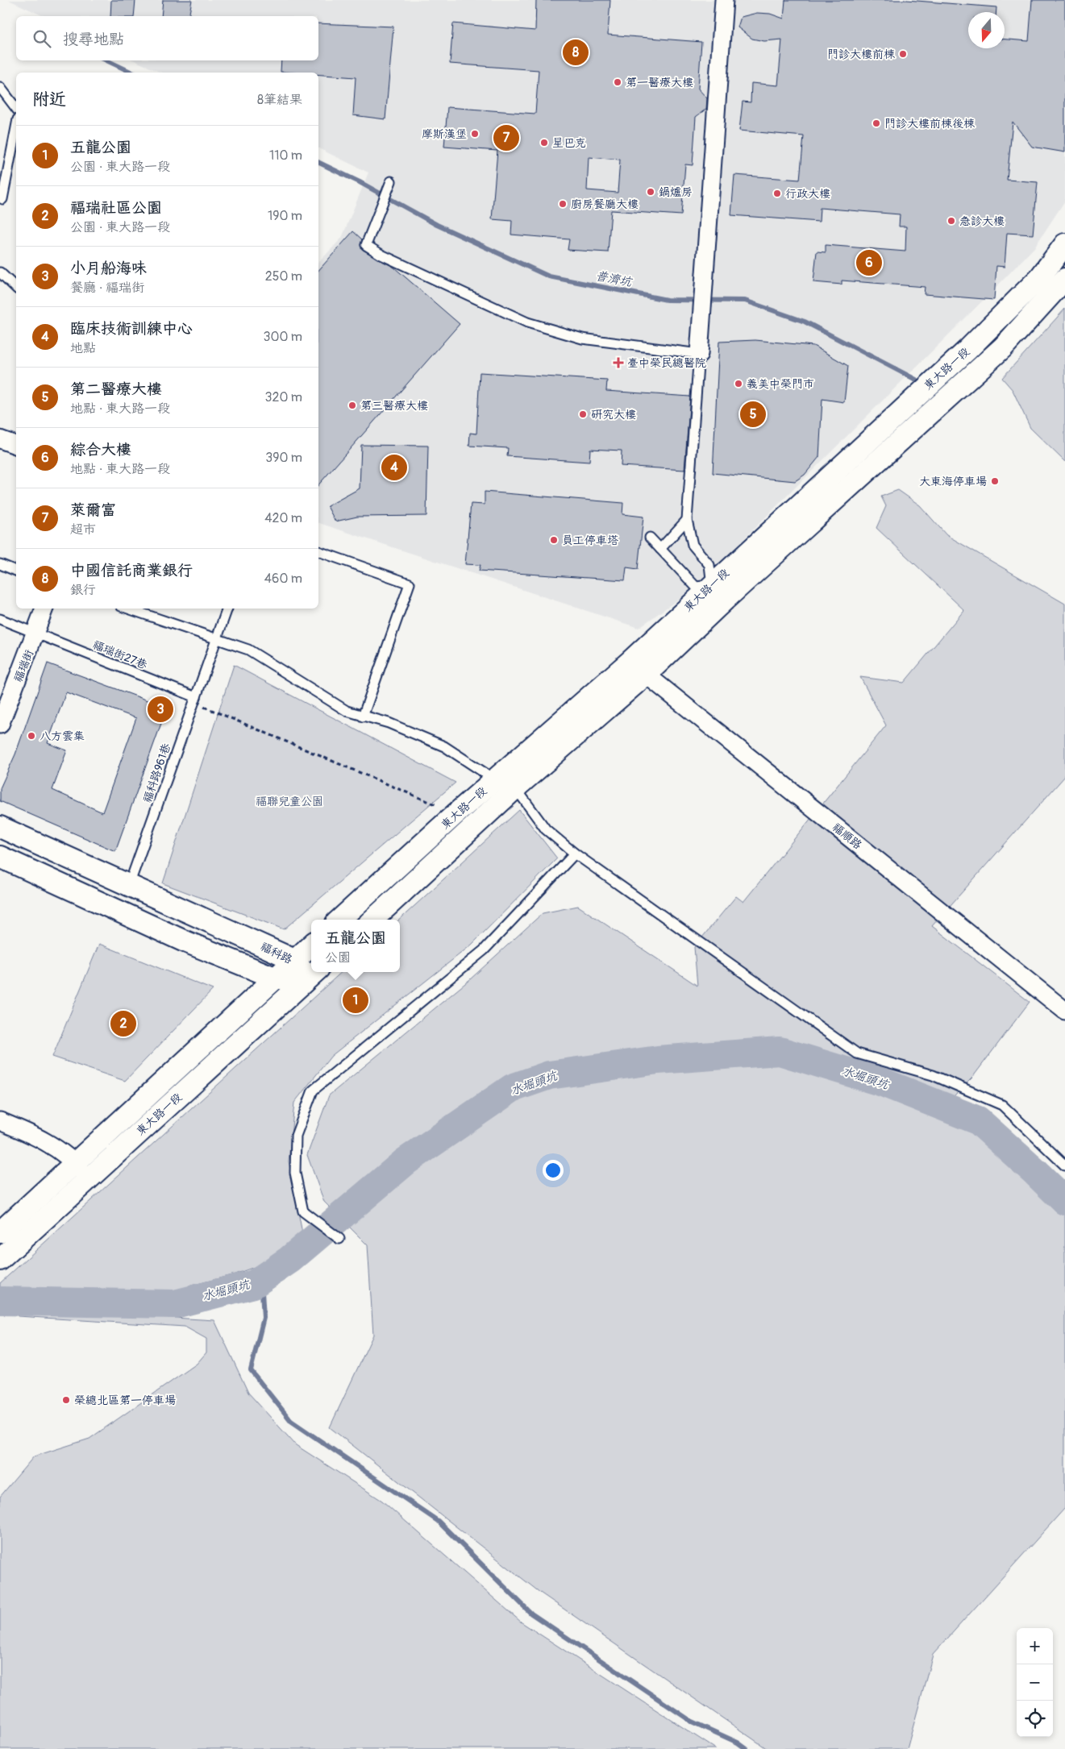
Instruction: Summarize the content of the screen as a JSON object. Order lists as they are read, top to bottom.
{
  "streets": {
    "street": [
      "東大路一段",
      "福瑞街",
      "福順路",
      "福科路"
    ],
    "lane": ["福瑞街27巷", "福科路961巷"]
  },
  "crossings": [
    ["東大路一段", "福順路"],
    ["東大路一段", "福科路"],
    ["福瑞街27巷", "福瑞街"],
    ["福瑞街27巷", "福科路961巷"],
    ["福科路961巷", "福科路"]
  ],
  "water": ["普濟坑", "水堀頭坑"],
  "parks": ["福聯兒童公園"],
  "places": {
    "other": [
      "門診大樓前棟",
      "第一醫療大樓",
      "門診大樓前棟後棟",
      "摩斯漢堡",
      "星巴克",
      "鍋爐房",
      "行政大樓",
      "廚房餐廳大樓",
      "急診大樓",
      "義美中榮門市",
      "第三醫療大樓",
      "研究大樓",
      "大東海停車場",
      "員工停車塔",
      "八方雲集",
      "榮總北區第一停車場"
    ],
    "health": ["臺中榮民總醫院"]
  },
  "north": "bottom",
  "page": {
    "search": "搜尋地點",
    "pins": [
      "8",
      "7",
      "6",
      "5",
      "4",
      "3",
      "1",
      "2"
    ],
    "heading": ["附近", "8筆結果"],
    "list": [
      {
        "mark": "1",
        "name": "五龍公園",
        "note": "公園 · 東大路一段",
        "value": "110 m"
      },
      {
        "mark": "2",
        "name": "福瑞社區公園",
        "note": "公園 · 東大路一段",
        "value": "190 m"
      },
      {
        "mark": "3",
        "name": "小月船海味",
        "note": "餐廳 · 福瑞街",
        "value": "250 m"
      },
      {
        "mark": "4",
        "name": "臨床技術訓練中心",
        "note": "地點",
        "value": "300 m"
      },
      {
        "mark": "5",
        "name": "第二醫療大樓",
        "note": "地點 · 東大路一段",
        "value": "320 m"
      },
      {
        "mark": "6",
        "name": "綜合大樓",
        "note": "地點 · 東大路一段",
        "value": "390 m"
      },
      {
        "mark": "7",
        "name": "萊爾富",
        "note": "超市",
        "value": "420 m"
      },
      {
        "mark": "8",
        "name": "中國信託商業銀行",
        "note": "銀行",
        "value": "460 m"
      }
    ],
    "popup": ["五龍公園", "公園"],
    "map_buttons": ["+", "−"]
  }
}
